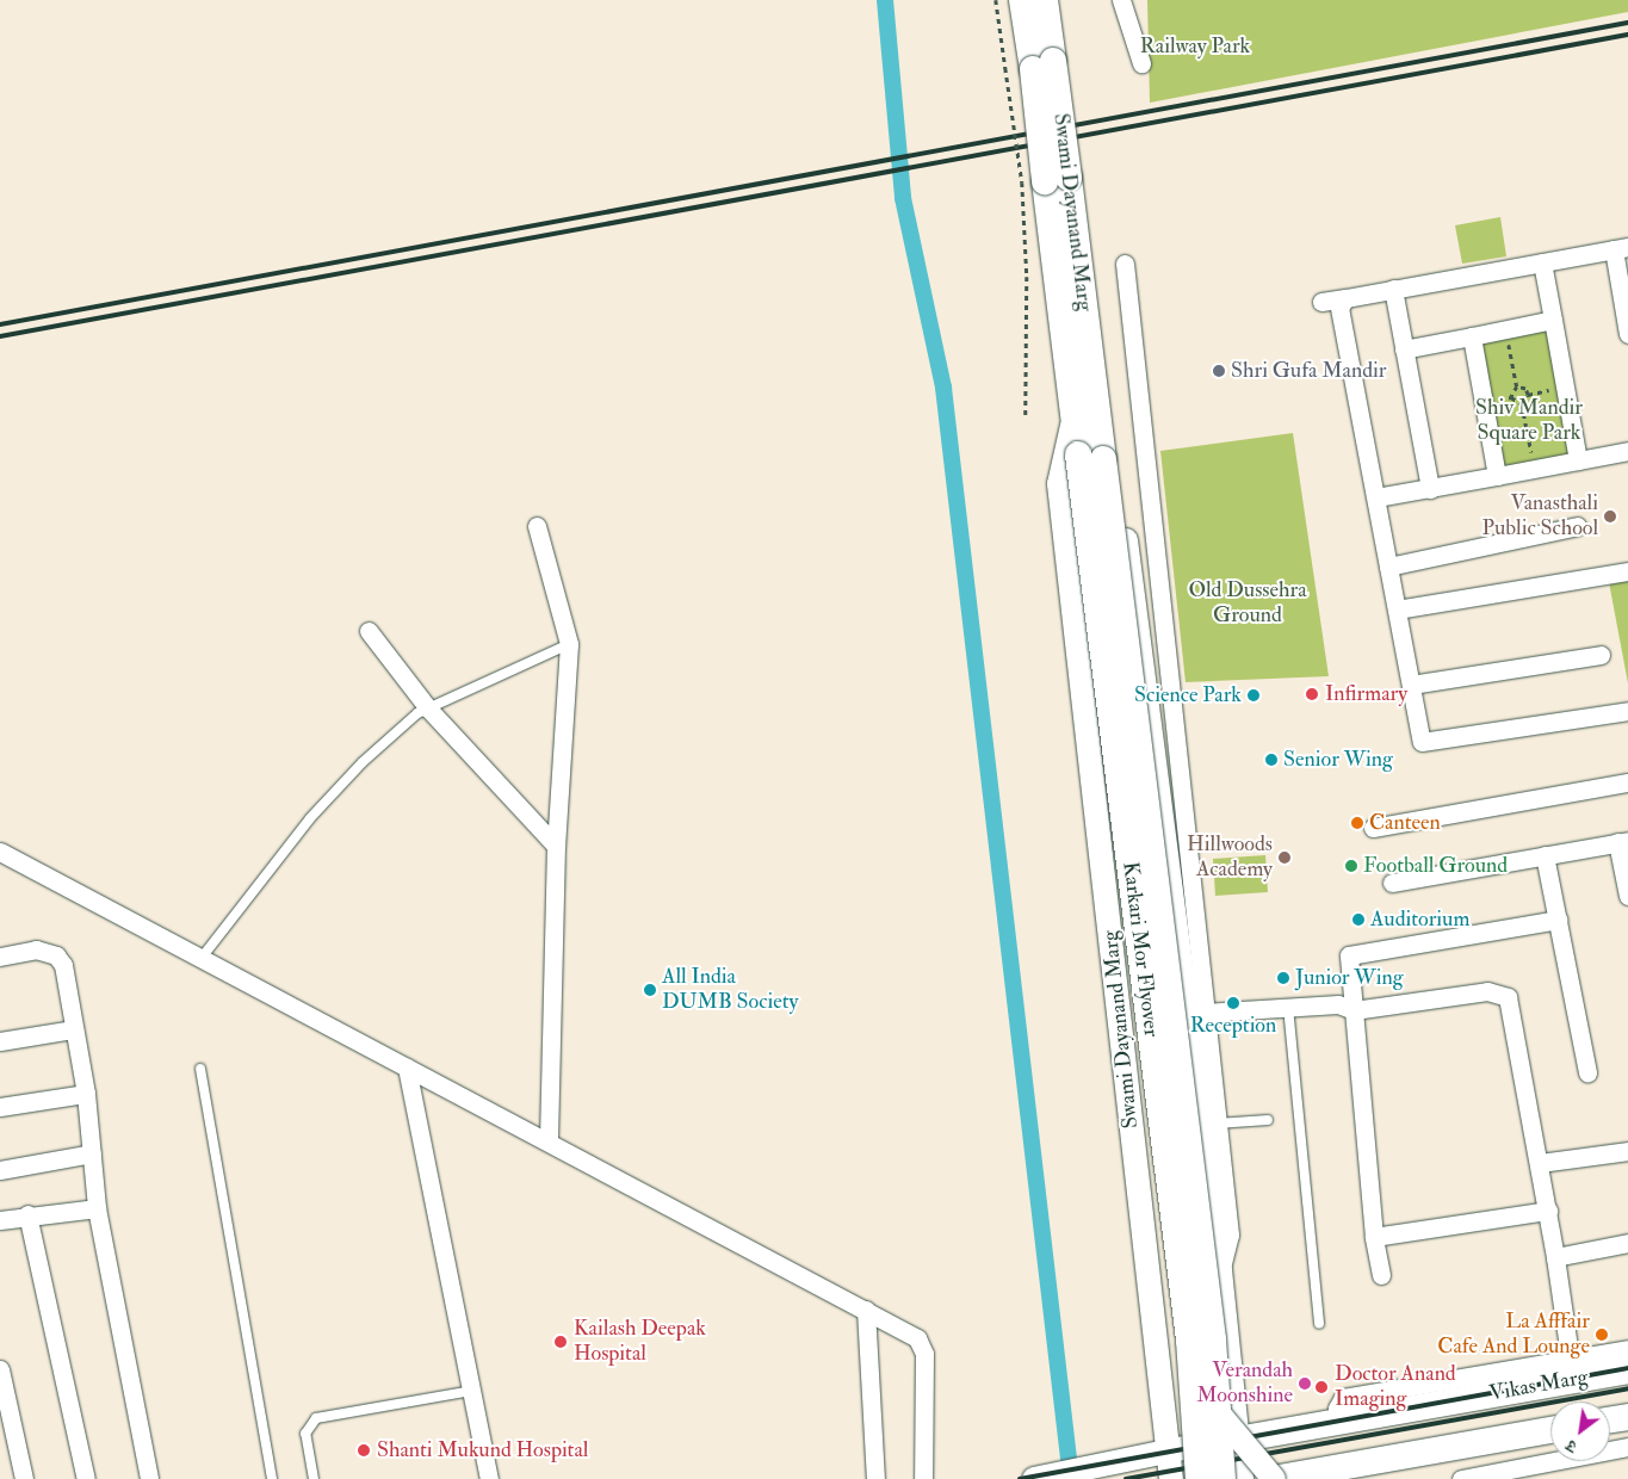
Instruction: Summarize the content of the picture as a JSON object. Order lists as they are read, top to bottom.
{
  "streets": {
    "main road": ["Swami Dayanand Marg", "Karkari Mor Flyover", "Vikas Marg"]
  },
  "crossings": [
    ["Swami Dayanand Marg", "Karkari Mor Flyover"]
  ],
  "parks": ["Railway Park", "Shiv Mandir Square Park", "Old Dussehra Ground"],
  "places": [
    "Shri Gufa Mandir",
    "Vanasthali Public School",
    "Infirmary",
    "Science Park",
    "Senior Wing",
    "Canteen",
    "Hillwoods Academy",
    "Football Ground",
    "Auditorium",
    "Junior Wing",
    "All India DUMB Society",
    "Reception",
    "La Afffair Cafe And Lounge",
    "Kailash Deepak Hospital",
    "Verandah Moonshine",
    "Doctor Anand Imaging",
    "Shanti Mukund Hospital"
  ],
  "north": "bottom left"
}
